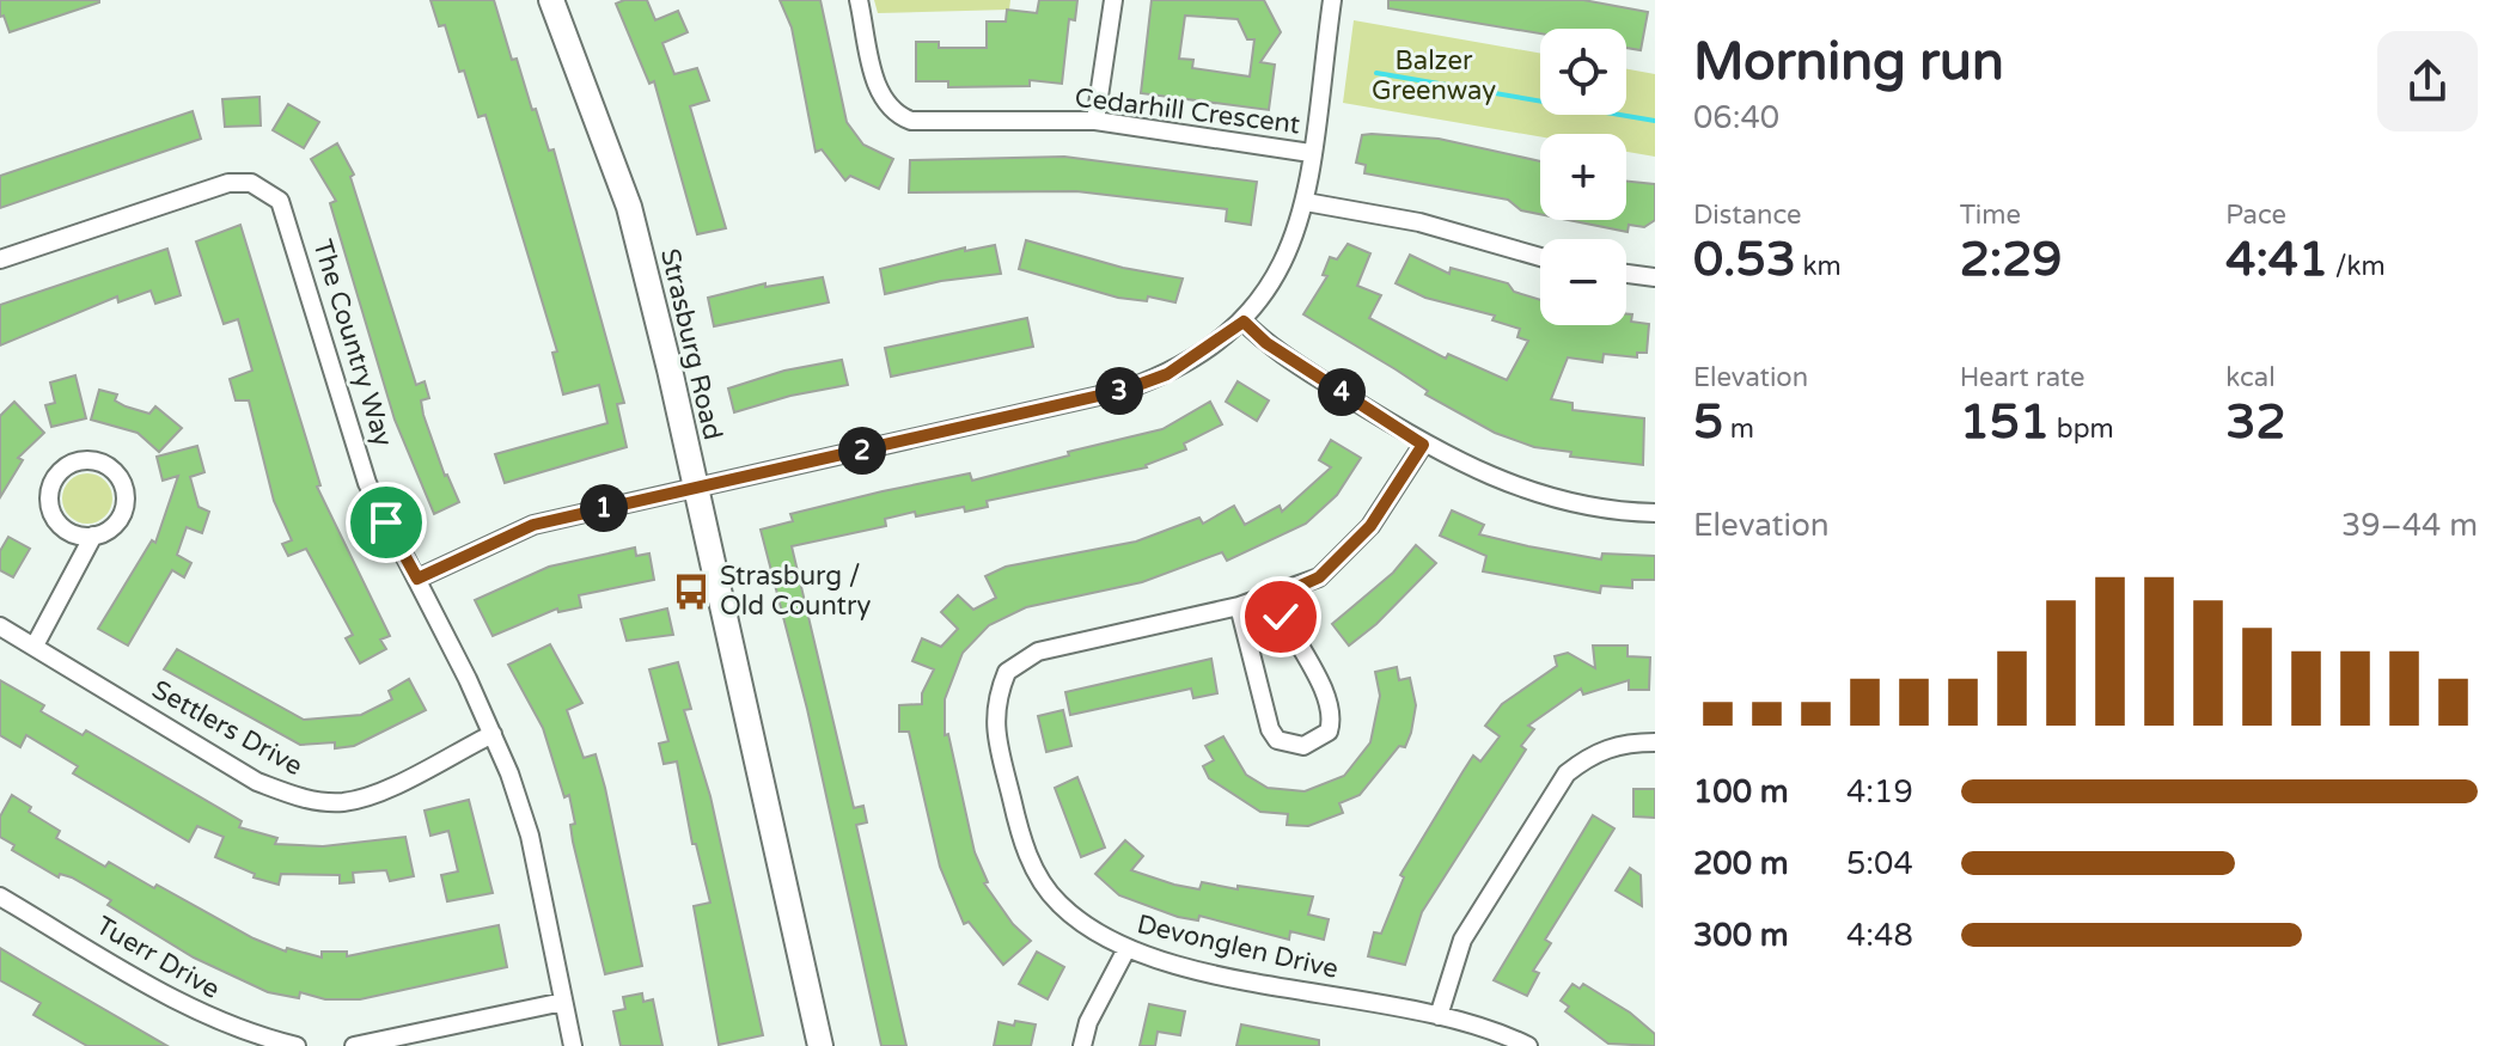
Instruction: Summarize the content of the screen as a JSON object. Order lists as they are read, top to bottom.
{
  "streets": {
    "street": [
      "Cedarhill Crescent",
      "The Country Way",
      "Strasburg Road",
      "Settlers Drive",
      "Devonglen Drive",
      "Tuerr Drive"
    ]
  },
  "crossings": [
    ["The Country Way", "Settlers Drive"]
  ],
  "parks": ["Balzer Greenway"],
  "places": {
    "bus stop": ["Strasburg / Old Country"]
  },
  "page": {
    "heading": ["Morning run", "06:40"],
    "map_buttons": ["+", "−"],
    "stats": [
      ["Distance", "0.53 km"],
      ["Time", "2:29"],
      ["Pace", "4:41 /km"],
      ["Elevation", "5 m"],
      ["Heart rate", "151 bpm"],
      ["kcal", "32"]
    ],
    "pins": [
      "3",
      "4",
      "2",
      "1"
    ],
    "chart": ["Elevation", "39–44 m"],
    "list": [
      {
        "name": "100 m",
        "note": "4:19"
      },
      {
        "name": "200 m",
        "note": "5:04"
      },
      {
        "name": "300 m",
        "note": "4:48"
      }
    ]
  }
}
